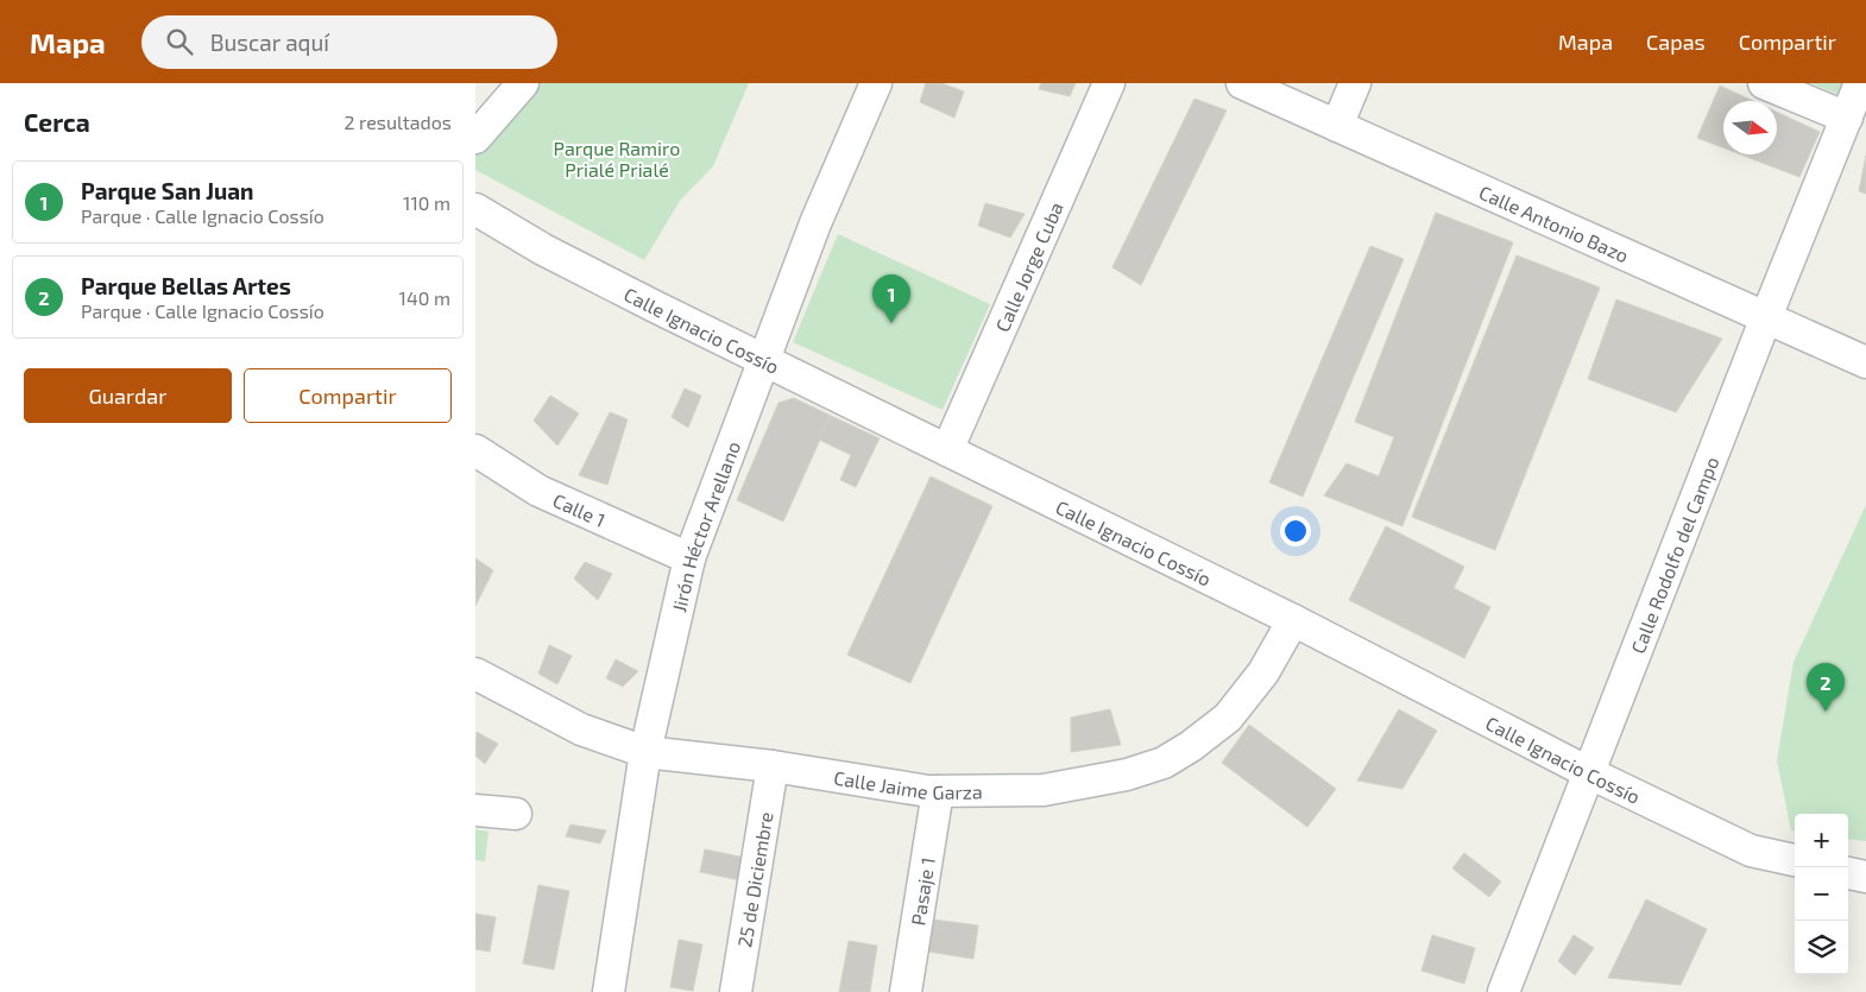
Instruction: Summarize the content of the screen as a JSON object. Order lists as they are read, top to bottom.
{
  "streets": {
    "street": [
      "Calle Antonio Bazo",
      "Calle Jorge Cuba",
      "Calle Ignacio Cossío",
      "Calle 1",
      "Jirón Héctor Arellano",
      "Calle Rodolfo del Campo",
      "Calle Jaime Garza",
      "25 de Diciembre",
      "Pasaje 1"
    ]
  },
  "crossings": [
    ["Calle Antonio Bazo", "Calle Rodolfo del Campo"],
    ["Calle Jorge Cuba", "Calle Ignacio Cossío"],
    ["Calle Ignacio Cossío", "Jirón Héctor Arellano"],
    ["Calle Ignacio Cossío", "Calle Rodolfo del Campo"],
    ["Calle Ignacio Cossío", "Calle Jaime Garza"],
    ["Calle 1", "Jirón Héctor Arellano"],
    ["Jirón Héctor Arellano", "Calle Jaime Garza"],
    ["Calle Jaime Garza", "25 de Diciembre"],
    ["Calle Jaime Garza", "Pasaje 1"]
  ],
  "parks": ["Parque Ramiro Prialé Prialé"],
  "north": "right",
  "page": {
    "header": "Mapa",
    "search": "Buscar aquí",
    "nav": ["Mapa", "Capas", "Compartir"],
    "heading": ["Cerca", "2 resultados"],
    "list": [
      {
        "mark": "1",
        "name": "Parque San Juan",
        "note": "Parque · Calle Ignacio Cossío",
        "value": "110 m"
      },
      {
        "mark": "2",
        "name": "Parque Bellas Artes",
        "note": "Parque · Calle Ignacio Cossío",
        "value": "140 m"
      }
    ],
    "pins": ["1", "2"],
    "buttons": ["Guardar", "Compartir"],
    "map_buttons": ["+", "−"]
  }
}
